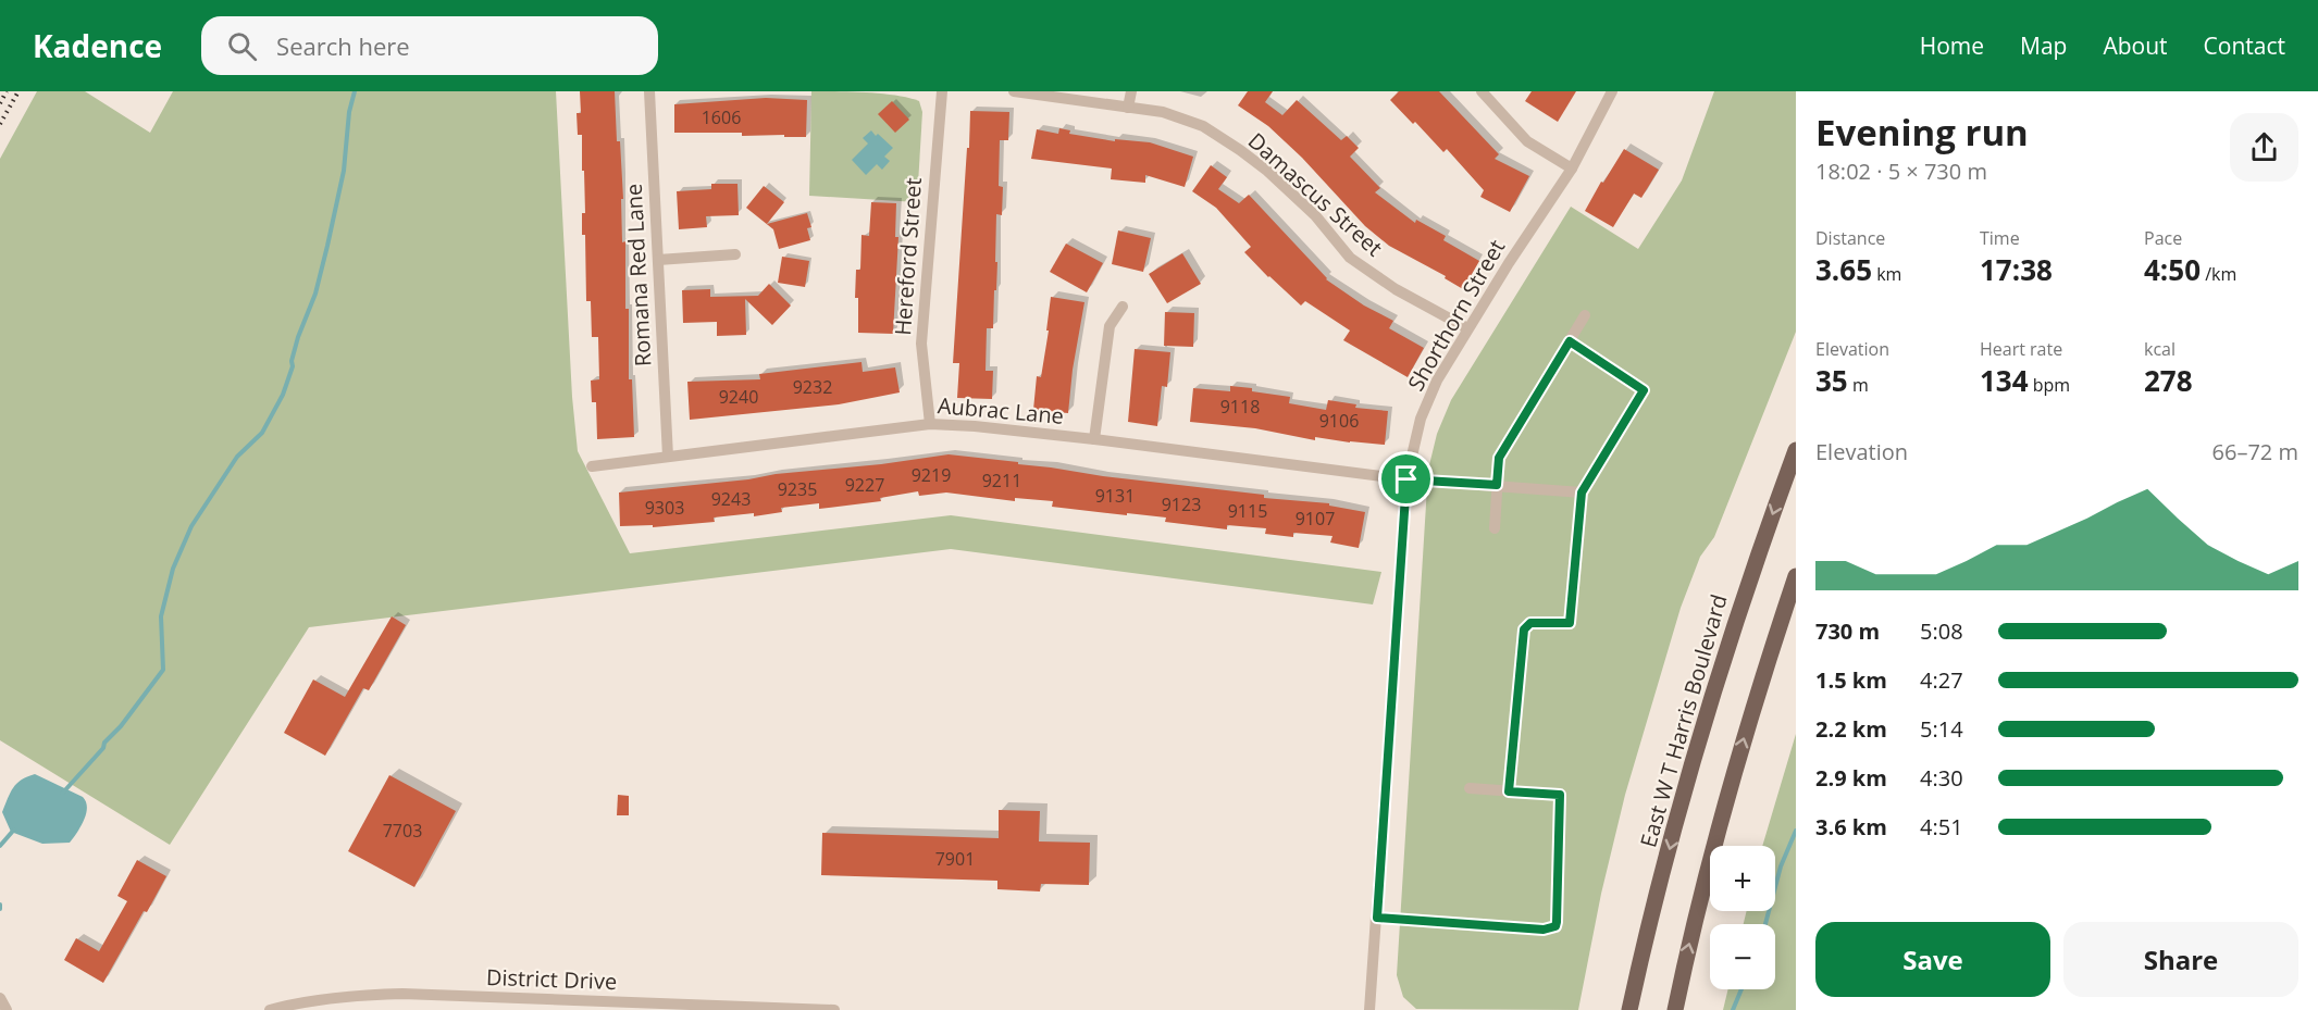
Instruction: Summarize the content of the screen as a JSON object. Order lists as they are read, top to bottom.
{
  "streets": {
    "main road": ["East W T Harris Boulevard"],
    "street": [
      "Damascus Street",
      "Hereford Street",
      "Romana Red Lane",
      "Shorthorn Street",
      "Aubrac Lane",
      "District Drive"
    ]
  },
  "crossings": [
    ["Damascus Street", "Shorthorn Street"],
    ["Hereford Street", "Aubrac Lane"],
    ["Romana Red Lane", "Aubrac Lane"],
    ["Shorthorn Street", "Aubrac Lane"]
  ],
  "house_numbers": [
    "1606",
    "9232",
    "9240",
    "9118",
    "9106",
    "9219",
    "9211",
    "9227",
    "9235",
    "9131",
    "9243",
    "9123",
    "9303",
    "9115",
    "9107",
    "7703",
    "7901"
  ],
  "page": {
    "header": "Kadence",
    "search": "Search here",
    "nav": [
      "Home",
      "Map",
      "About",
      "Contact"
    ],
    "heading": ["Evening run", "18:02 · 5 × 730 m"],
    "stats": [
      ["Distance", "3.65 km"],
      ["Time", "17:38"],
      ["Pace", "4:50 /km"],
      ["Elevation", "35 m"],
      ["Heart rate", "134 bpm"],
      ["kcal", "278"]
    ],
    "chart": ["Elevation", "66–72 m"],
    "list": [
      {
        "name": "730 m",
        "note": "5:08"
      },
      {
        "name": "1.5 km",
        "note": "4:27"
      },
      {
        "name": "2.2 km",
        "note": "5:14"
      },
      {
        "name": "2.9 km",
        "note": "4:30"
      },
      {
        "name": "3.6 km",
        "note": "4:51"
      }
    ],
    "map_buttons": ["+", "−"],
    "buttons": ["Save", "Share"]
  }
}
